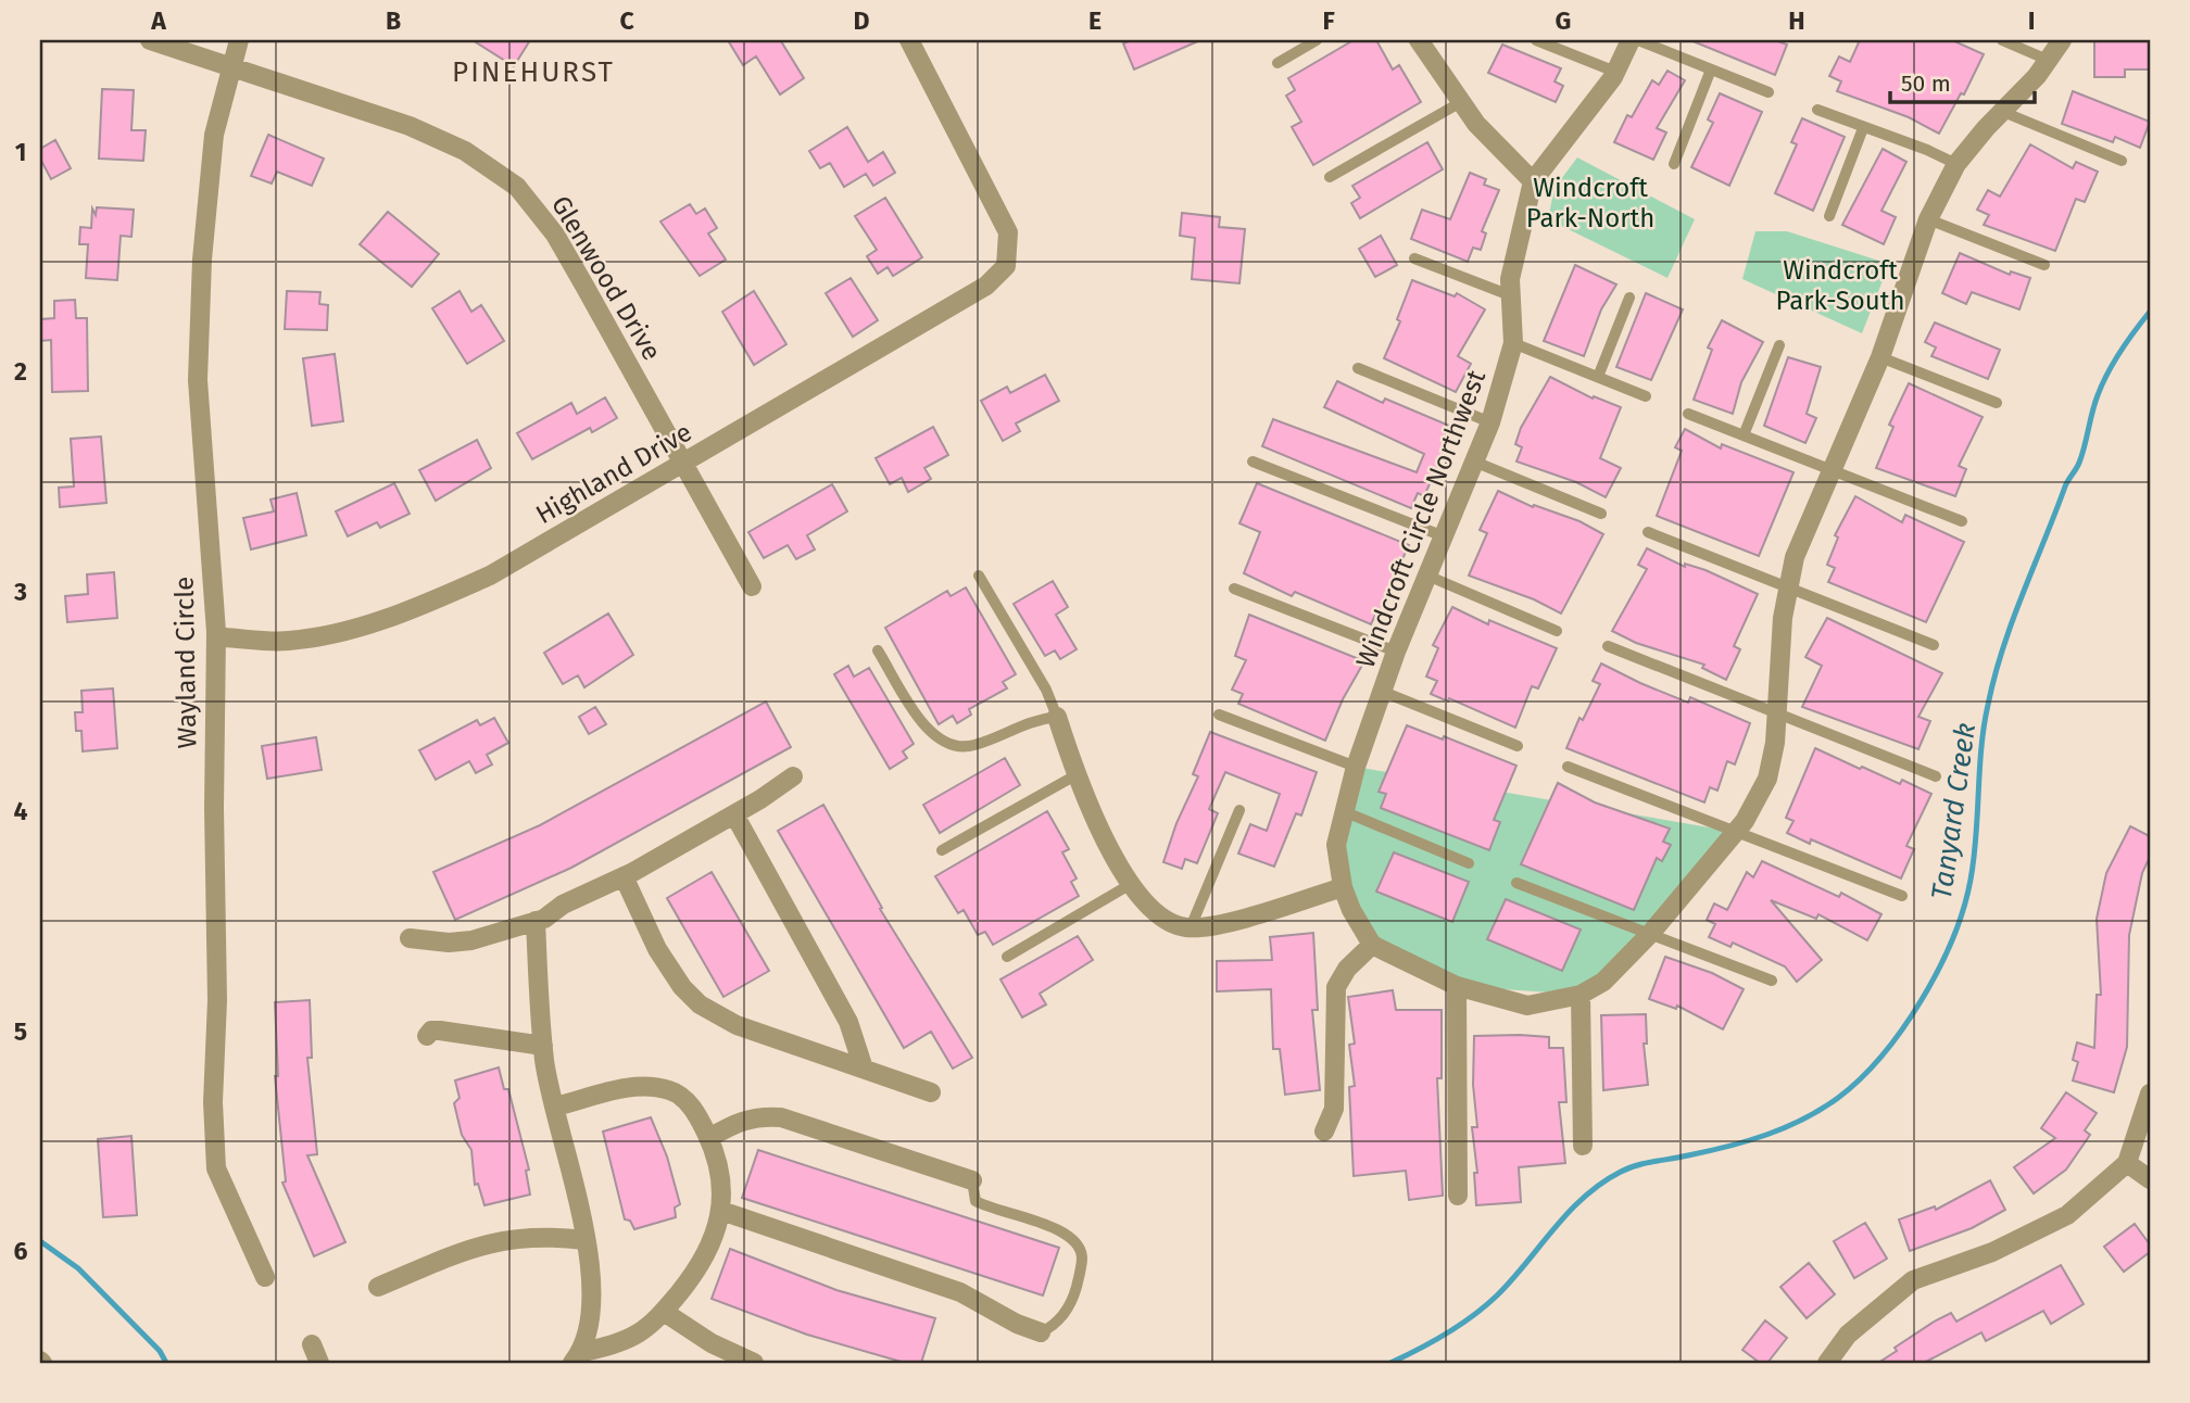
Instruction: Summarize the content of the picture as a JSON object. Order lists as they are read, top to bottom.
{
  "streets": {
    "street": [
      "Glenwood Drive",
      "Highland Drive",
      "Windcroft Circle Northwest",
      "Wayland Circle"
    ]
  },
  "crossings": [
    ["Glenwood Drive", "Highland Drive"],
    ["Glenwood Drive", "Wayland Circle"],
    ["Highland Drive", "Wayland Circle"]
  ],
  "districts": ["PINEHURST"],
  "water": ["Tanyard Creek"],
  "parks": ["Windcroft Park-North", "Windcroft Park-South"],
  "scale_bar": "50 m",
  "grid": {
    "columns": [
      "A",
      "B",
      "C",
      "D",
      "E",
      "F",
      "G",
      "H",
      "I"
    ],
    "rows": [
      "1",
      "2",
      "3",
      "4",
      "5",
      "6"
    ]
  }
}
